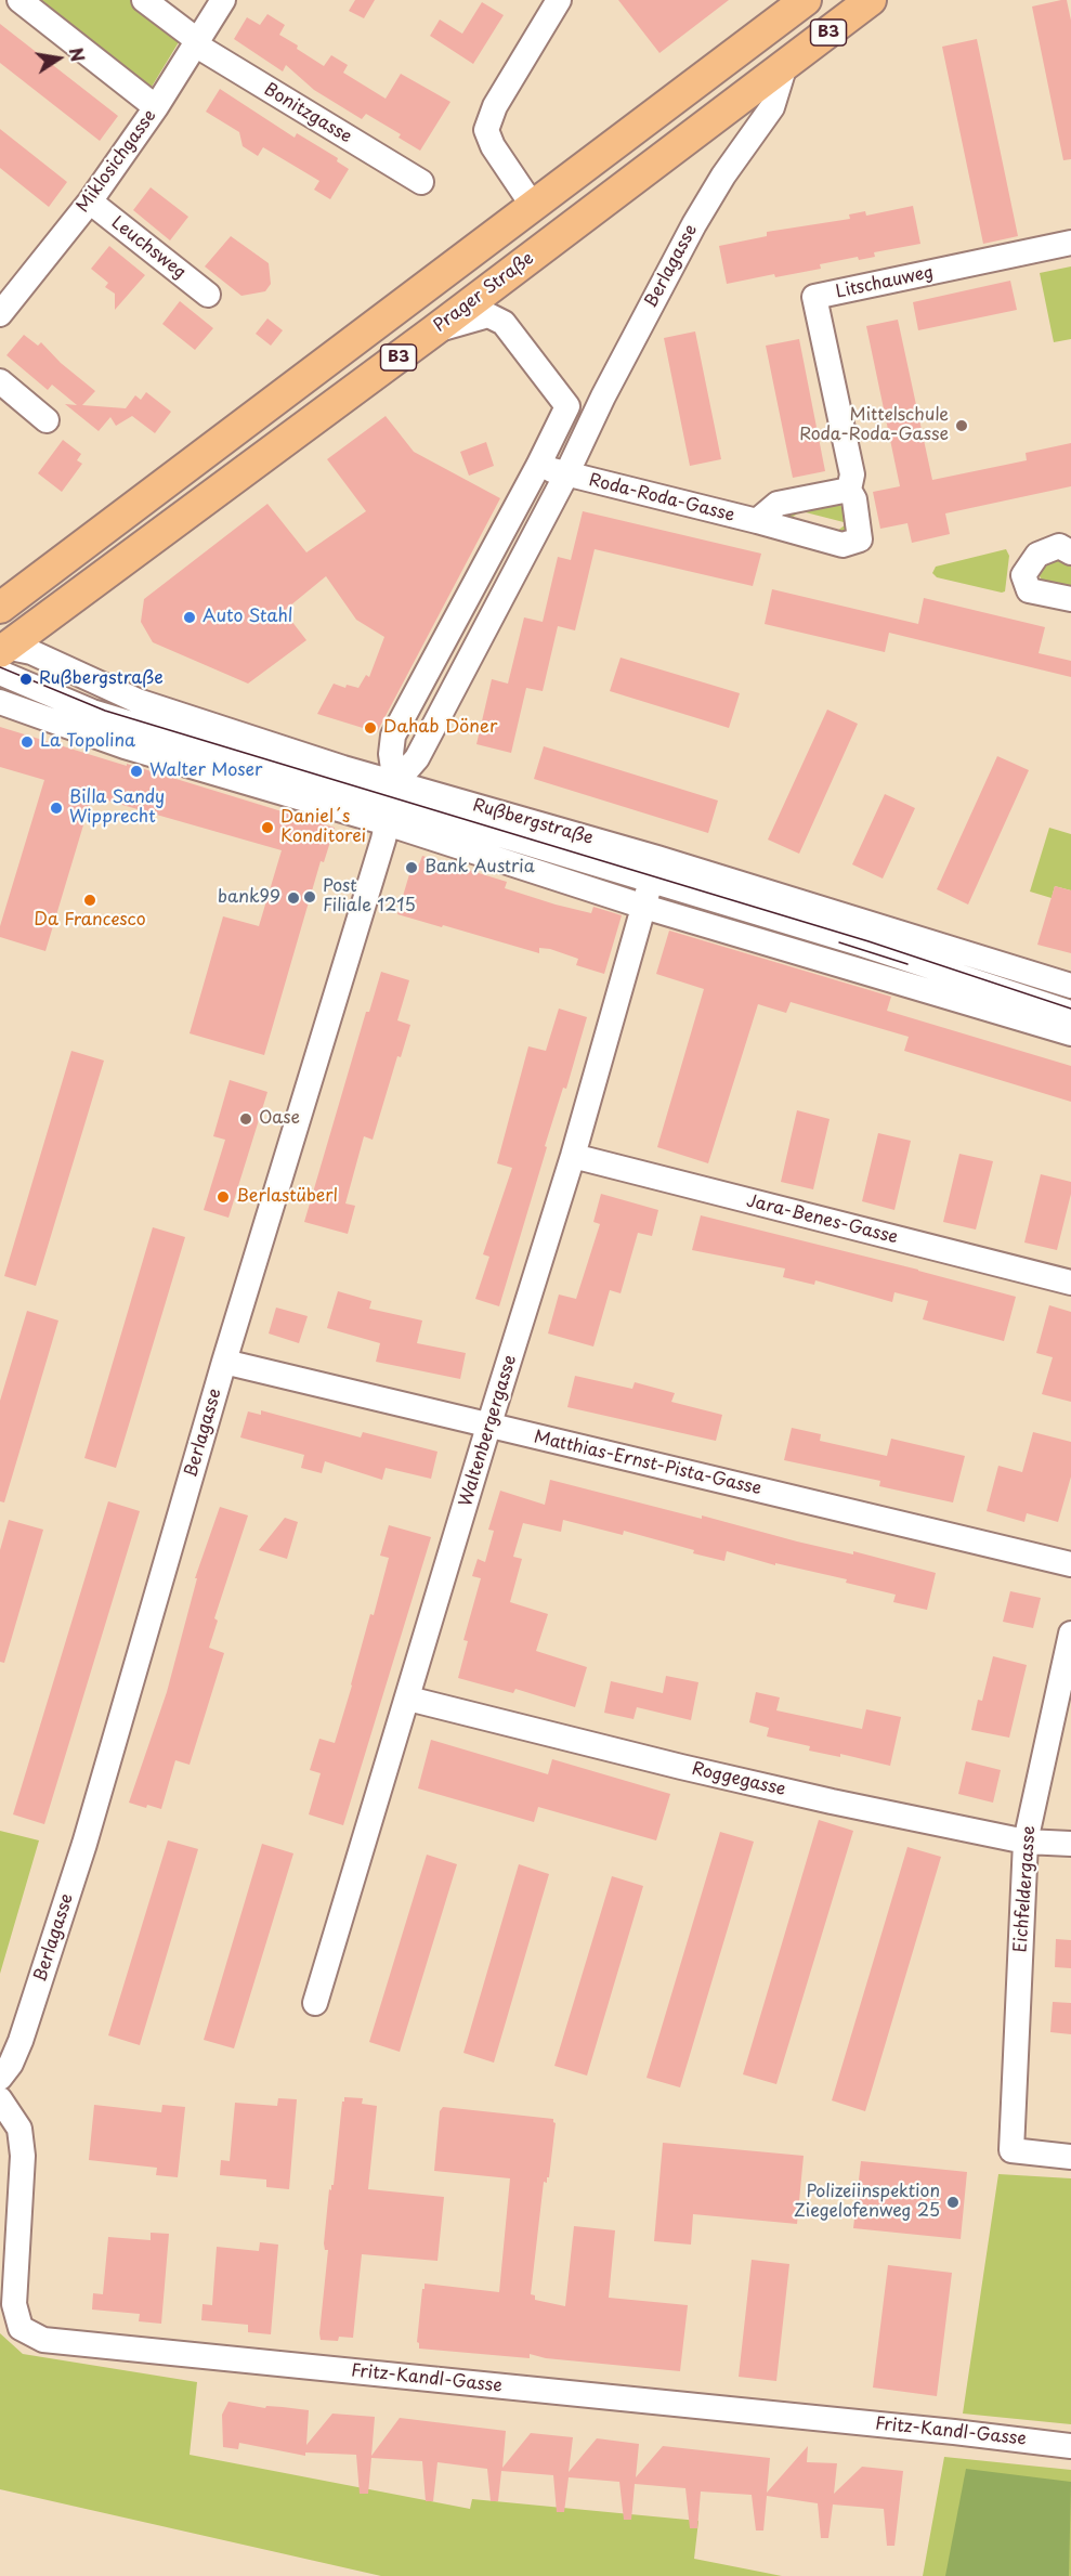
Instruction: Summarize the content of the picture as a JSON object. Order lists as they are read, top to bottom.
{
  "streets": {
    "main road": ["B3", "Prager Straße"],
    "street": [
      "Bonitzgasse",
      "Miklosichgasse",
      "Leuchsweg",
      "Berlagasse",
      "Litschauweg",
      "Roda-Roda-Gasse",
      "Rußbergstraße",
      "Jara-Benes-Gasse",
      "Waltenbergergasse",
      "Matthias-Ernst-Pista-Gasse",
      "Roggegasse",
      "Eichfeldergasse",
      "Fritz-Kandl-Gasse"
    ]
  },
  "crossings": [
    ["Bonitzgasse", "Miklosichgasse"],
    ["Miklosichgasse", "Leuchsweg"],
    ["Berlagasse", "Prager Straße"],
    ["Berlagasse", "Roda-Roda-Gasse"],
    ["Berlagasse", "Rußbergstraße"],
    ["Berlagasse", "Matthias-Ernst-Pista-Gasse"],
    ["Litschauweg", "Roda-Roda-Gasse"],
    ["Prager Straße", "Rußbergstraße"],
    ["Rußbergstraße", "Waltenbergergasse"],
    ["Jara-Benes-Gasse", "Waltenbergergasse"],
    ["Waltenbergergasse", "Matthias-Ernst-Pista-Gasse"],
    ["Waltenbergergasse", "Roggegasse"],
    ["Roggegasse", "Eichfeldergasse"]
  ],
  "places": [
    "Mittelschule Roda-Roda-Gasse",
    "Auto Stahl",
    "Rußbergstraße",
    "Dahab Döner",
    "La Topolina",
    "Walter Moser",
    "Billa Sandy Wipprecht",
    "Daniel´s Konditorei",
    "Bank Austria",
    "Post Filiale 1215",
    "bank99",
    "Da Francesco",
    "Oase",
    "Berlastüberl",
    "Polizeiinspektion Ziegelofenweg 25"
  ],
  "north": "right"
}
